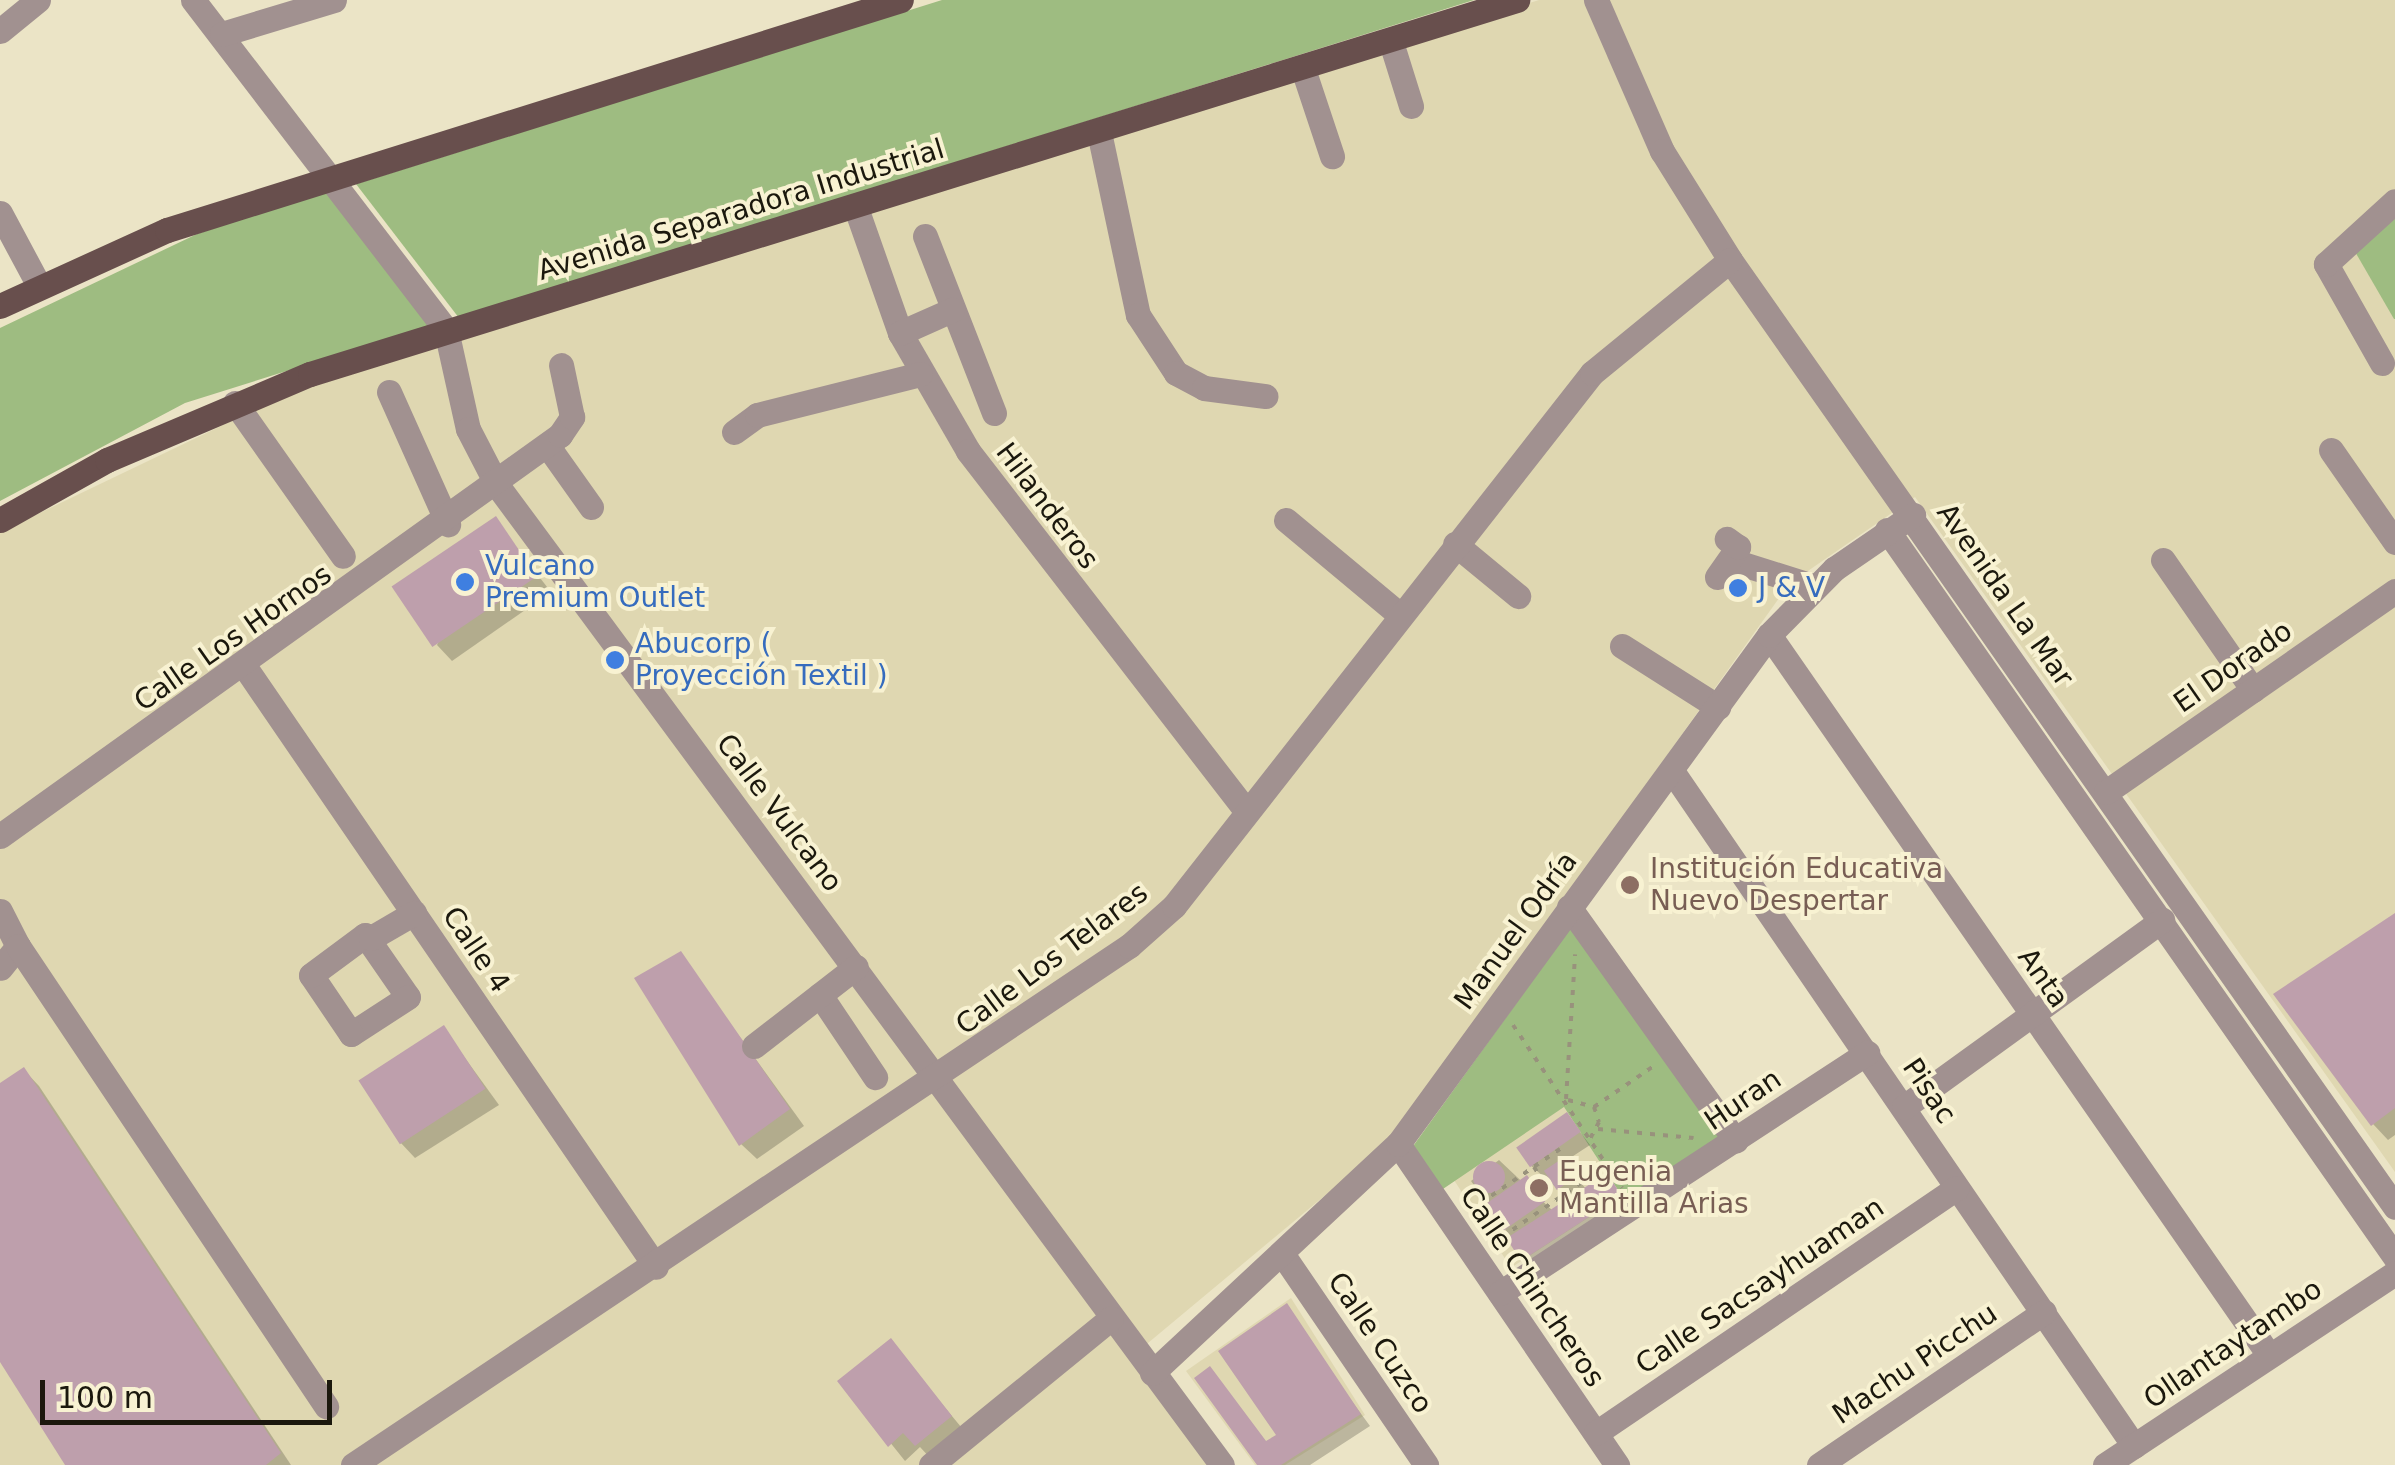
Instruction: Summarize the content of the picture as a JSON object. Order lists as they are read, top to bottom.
{
  "streets": {
    "main road": ["Avenida Separadora Industrial"],
    "street": [
      "Hilanderos",
      "Avenida La Mar",
      "Calle Los Hornos",
      "El Dorado",
      "Calle Vulcano",
      "Manuel Odría",
      "Calle 4",
      "Calle Los Telares",
      "Anta",
      "Pisac",
      "Huran",
      "Calle Sacsayhuaman",
      "Calle Chincheros",
      "Calle Cuzco",
      "Ollantaytambo",
      "Machu Picchu"
    ]
  },
  "crossings": [
    ["Avenida Separadora Industrial", "Hilanderos"],
    ["Avenida Separadora Industrial", "Calle Vulcano"],
    ["Hilanderos", "Calle Los Telares"],
    ["Avenida La Mar", "El Dorado"],
    ["Avenida La Mar", "Manuel Odría"],
    ["Avenida La Mar", "Calle Los Telares"],
    ["Calle Los Hornos", "Calle Vulcano"],
    ["Calle Los Hornos", "Calle 4"],
    ["Calle Vulcano", "Manuel Odría"],
    ["Calle Vulcano", "Calle Los Telares"],
    ["Manuel Odría", "Anta"],
    ["Manuel Odría", "Pisac"],
    ["Manuel Odría", "Calle Chincheros"],
    ["Manuel Odría", "Calle Cuzco"],
    ["Calle 4", "Calle Los Telares"],
    ["Anta", "Ollantaytambo"],
    ["Pisac", "Huran"],
    ["Pisac", "Calle Sacsayhuaman"],
    ["Pisac", "Ollantaytambo"],
    ["Pisac", "Machu Picchu"],
    ["Huran", "Calle Chincheros"],
    ["Calle Sacsayhuaman", "Calle Chincheros"]
  ],
  "places": [
    "Vulcano Premium Outlet",
    "J & V",
    "Abucorp ( Proyección Textil )",
    "Institución Educativa Nuevo Despertar",
    "Eugenia Mantilla Arias"
  ],
  "scale_bar": "100 m"
}
